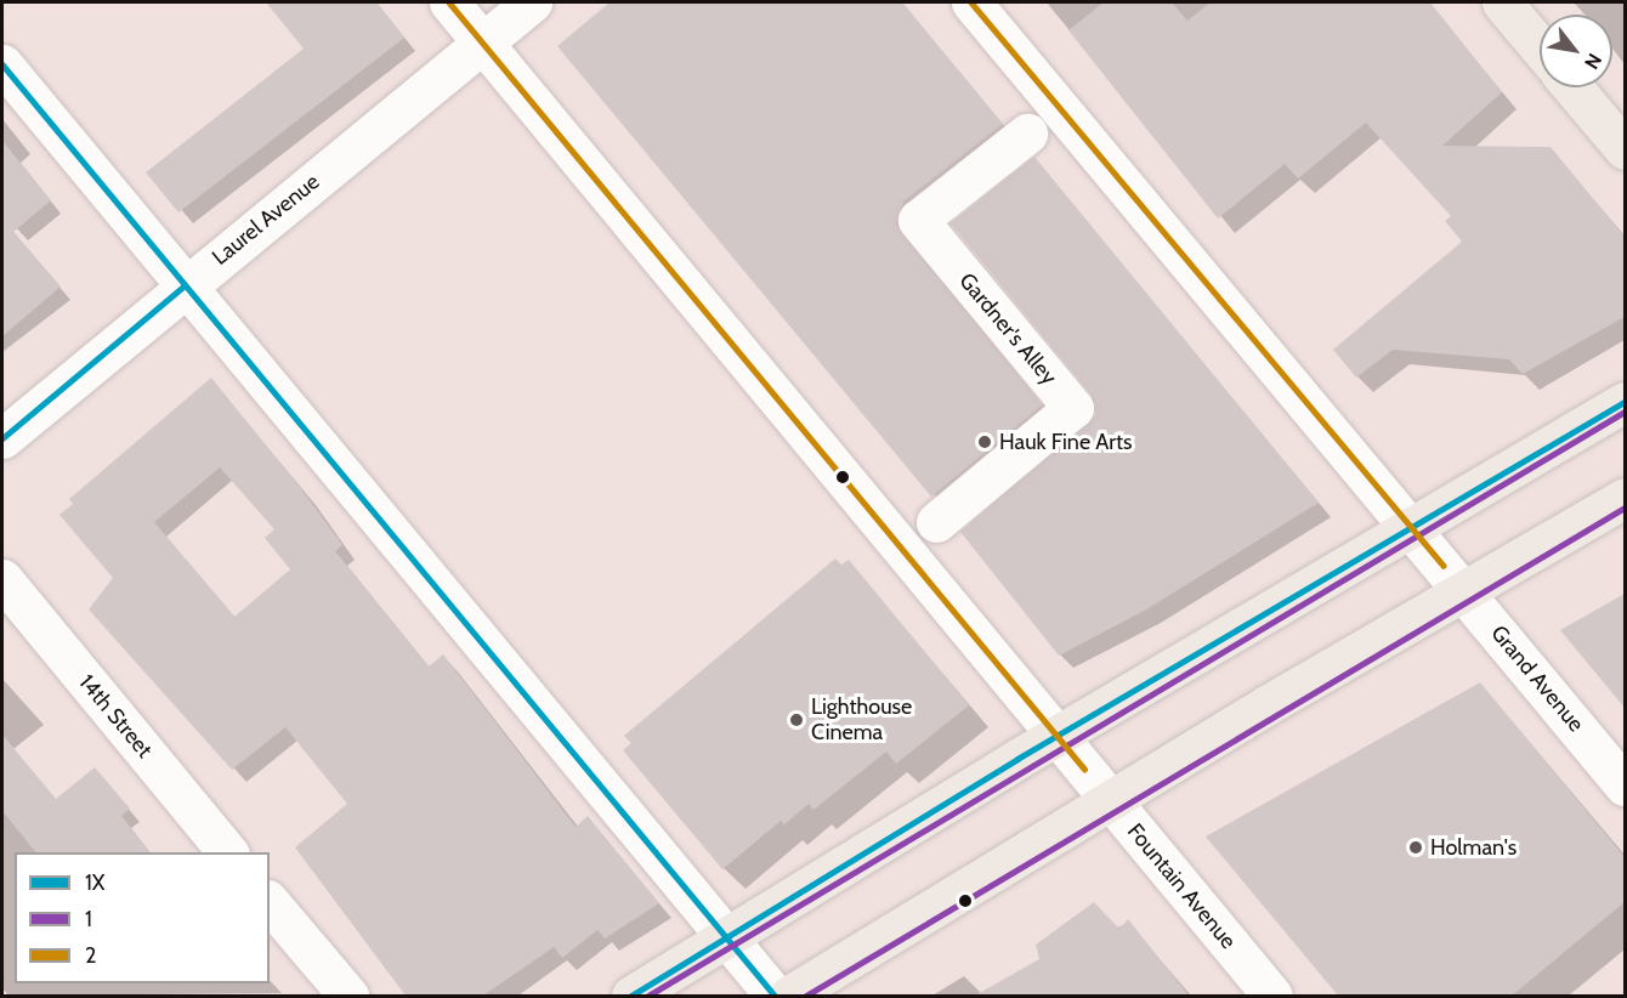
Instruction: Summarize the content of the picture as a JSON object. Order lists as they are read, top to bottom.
{
  "streets": {
    "street": [
      "Laurel Avenue",
      "Gardner's Alley",
      "Grand Avenue",
      "14th Street",
      "Fountain Avenue"
    ]
  },
  "crossings": [
    ["Laurel Avenue", "Fountain Avenue"]
  ],
  "places": ["Hauk Fine Arts", "Lighthouse Cinema", "Holman's"],
  "lines": ["transit line 2", "transit line 1X", "transit line 1"],
  "legend": ["1X", "1", "2"],
  "north": "bottom right"
}
